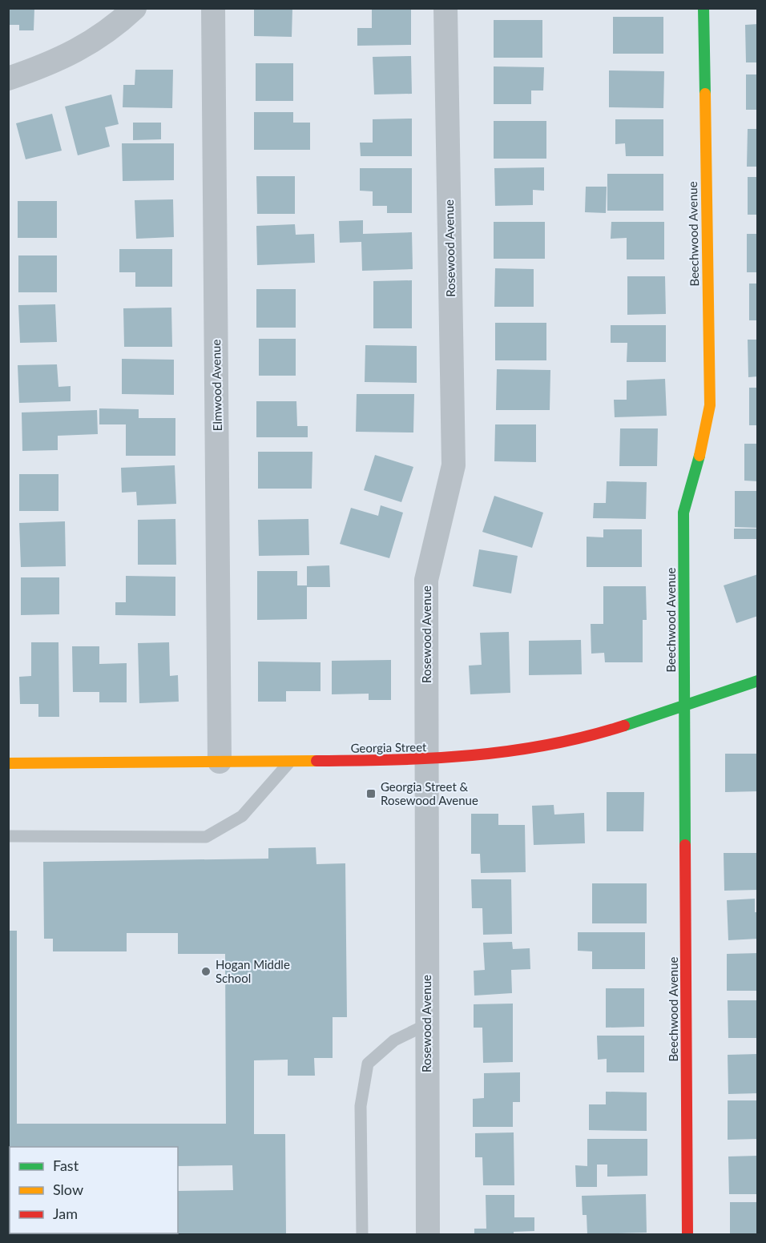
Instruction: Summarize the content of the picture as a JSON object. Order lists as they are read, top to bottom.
{
  "streets": {
    "street": [
      "Beechwood Avenue",
      "Rosewood Avenue",
      "Elmwood Avenue",
      "Georgia Street"
    ]
  },
  "crossings": [
    ["Beechwood Avenue", "Georgia Street"],
    ["Rosewood Avenue", "Georgia Street"],
    ["Elmwood Avenue", "Georgia Street"]
  ],
  "places": {
    "transit": ["Georgia Street & Rosewood Avenue"],
    "other": ["Hogan Middle School"]
  },
  "legend": ["Fast", "Slow", "Jam"]
}
